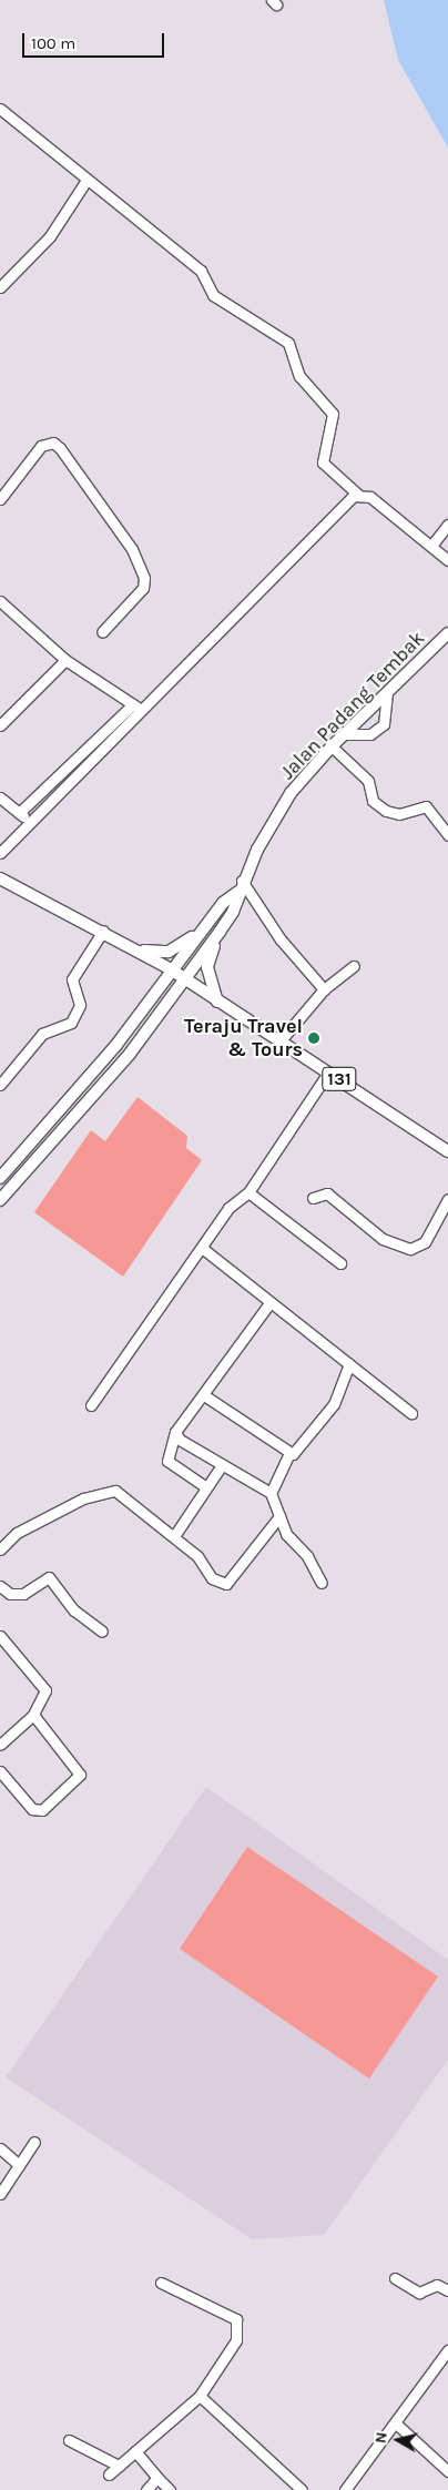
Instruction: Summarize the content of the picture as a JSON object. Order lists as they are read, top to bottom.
{
  "streets": {
    "main road": ["Jalan Padang Tembak", "131"]
  },
  "crossings": [
    ["Jalan Padang Tembak", "131"]
  ],
  "places": ["Teraju Travel & Tours"],
  "scale_bar": "100 m",
  "north": "left"
}
